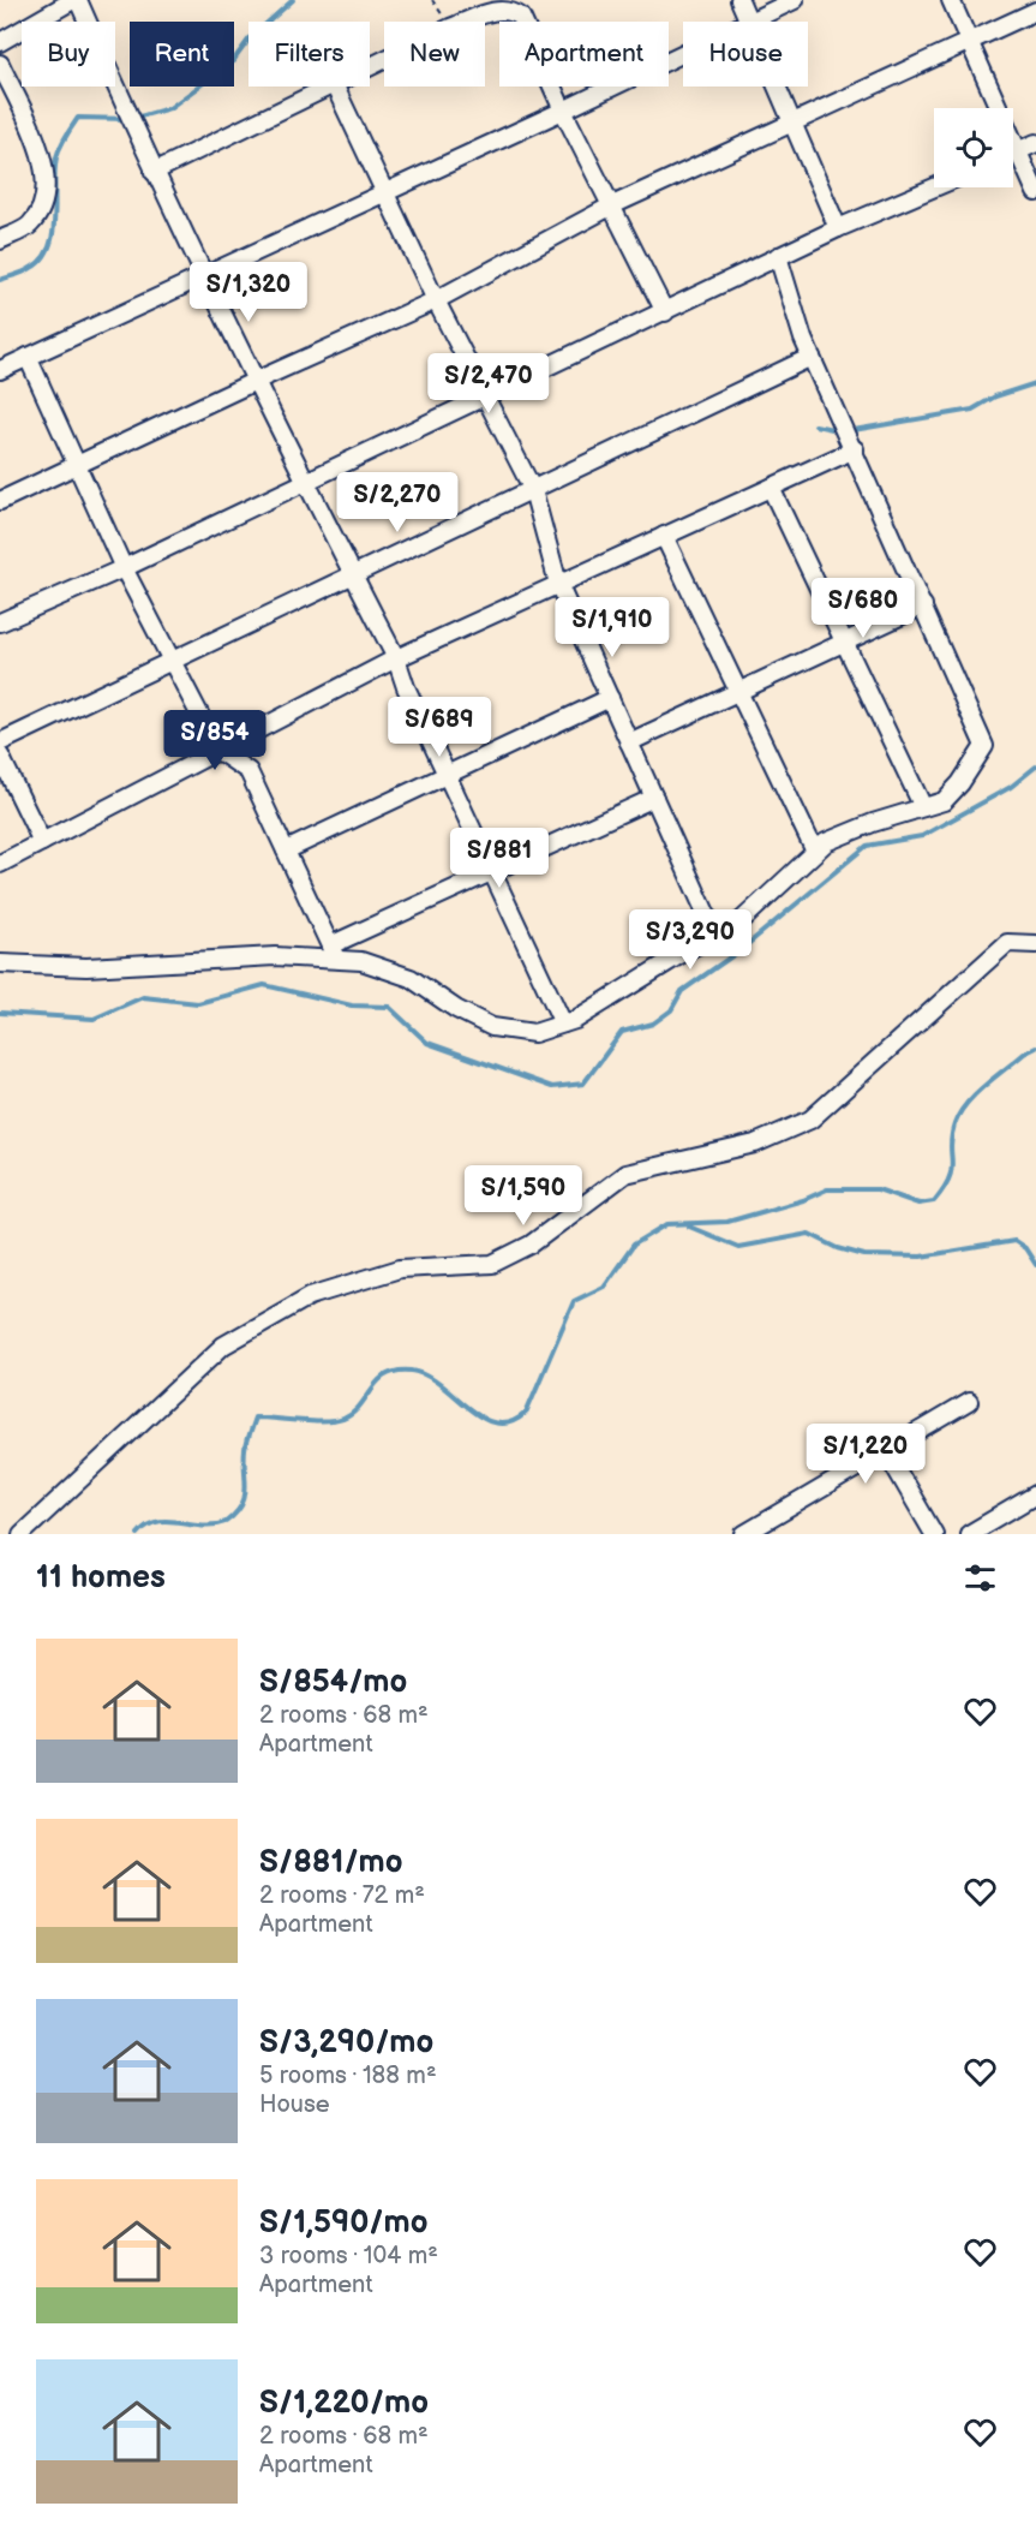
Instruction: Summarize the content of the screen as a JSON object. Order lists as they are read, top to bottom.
{
  "page": {
    "chip": [
      "Buy",
      "Rent",
      "Filters",
      "New",
      "Apartment",
      "House"
    ],
    "price": [
      "S/1,320",
      "S/2,470",
      "S/2,270",
      "S/680",
      "S/1,910",
      "S/689",
      "S/854",
      "S/881",
      "S/3,290",
      "S/1,590",
      "S/1,220"
    ],
    "heading": "11 homes",
    "list": [
      {
        "name": "S/854/mo",
        "note": "2 rooms · 68 m² · Apartment"
      },
      {
        "name": "S/881/mo",
        "note": "2 rooms · 72 m² · Apartment"
      },
      {
        "name": "S/3,290/mo",
        "note": "5 rooms · 188 m² · House"
      },
      {
        "name": "S/1,590/mo",
        "note": "3 rooms · 104 m² · Apartment"
      },
      {
        "name": "S/1,220/mo",
        "note": "2 rooms · 68 m² · Apartment"
      }
    ]
  }
}
